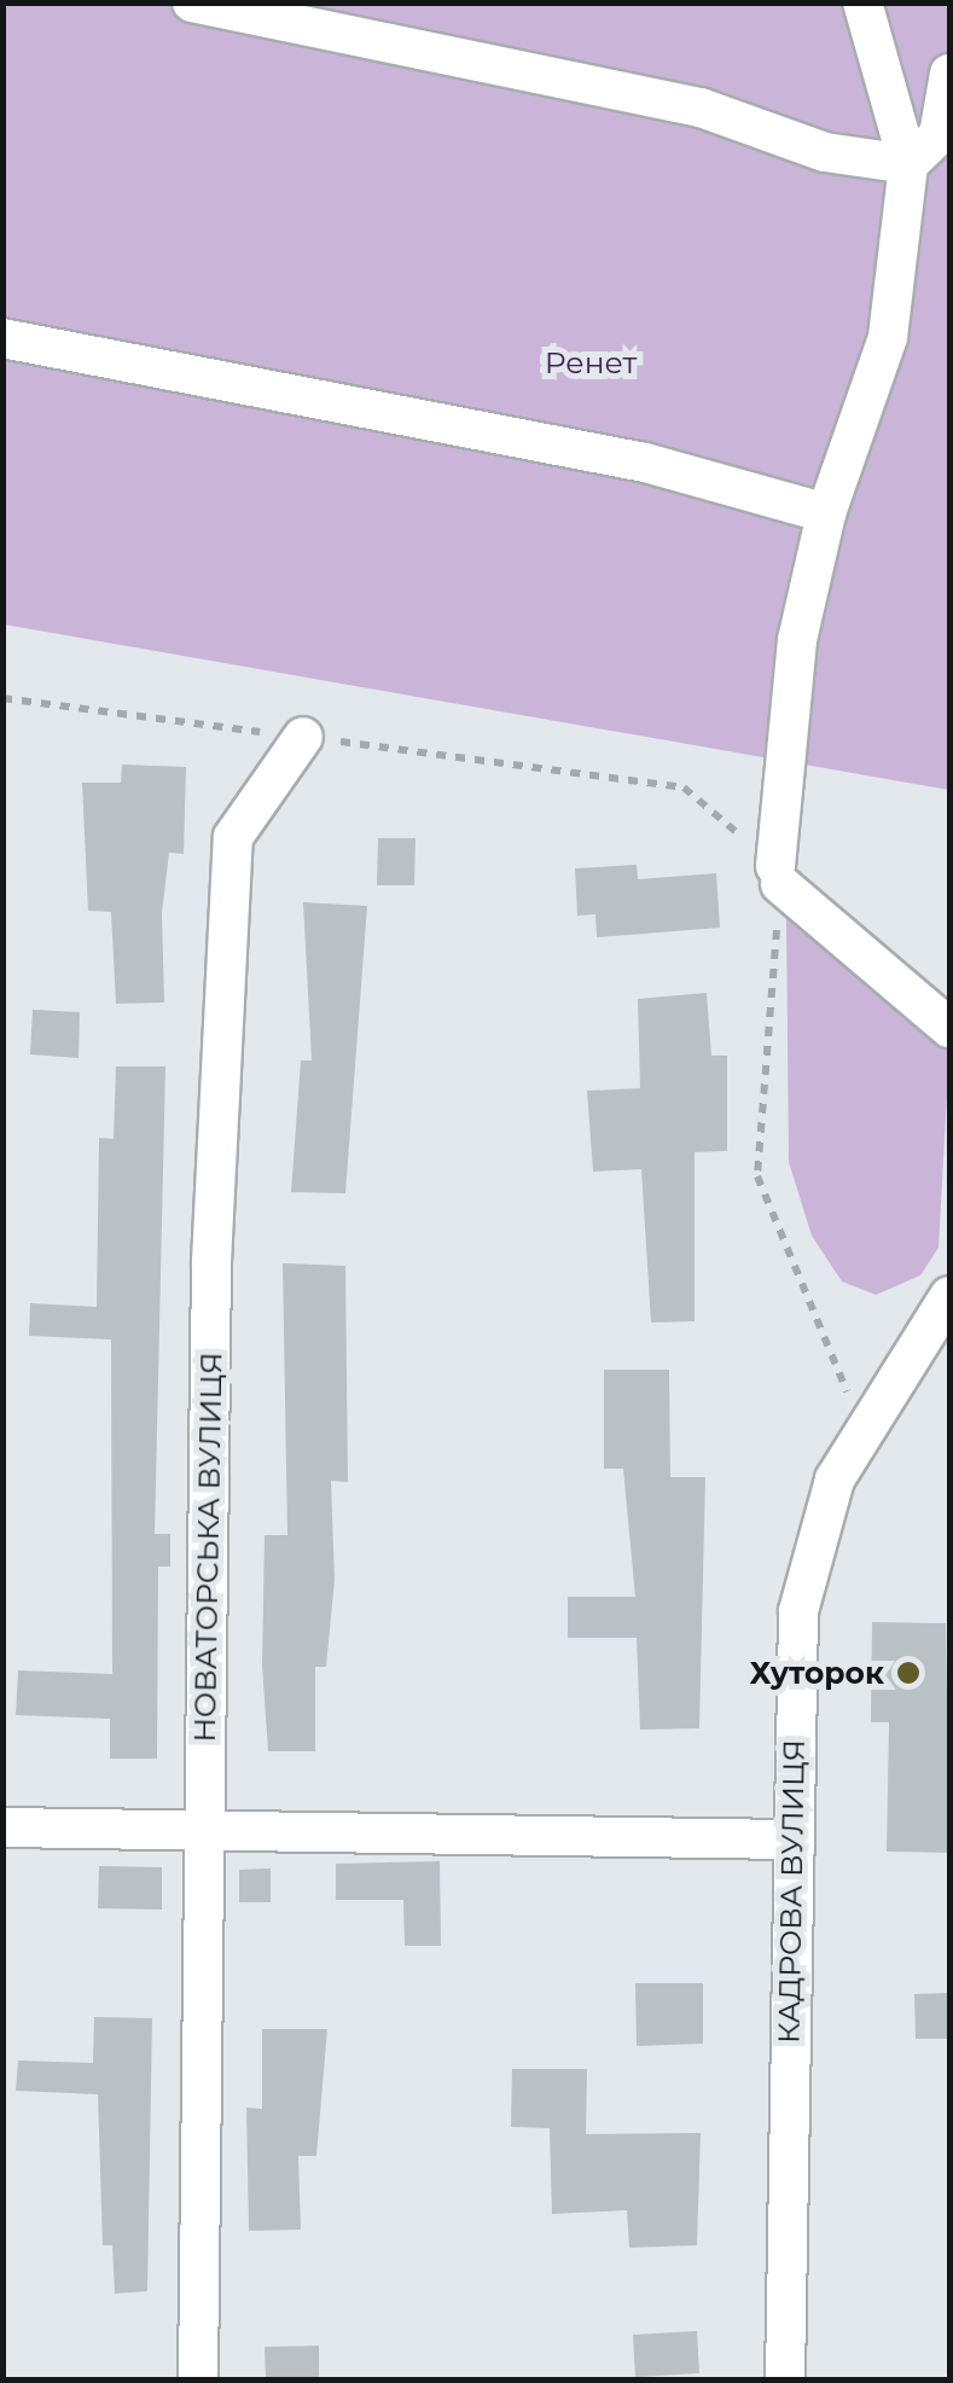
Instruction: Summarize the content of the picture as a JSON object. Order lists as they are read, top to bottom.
{
  "streets": {
    "street": ["НОВАТОРСЬКА ВУЛИЦЯ", "КАДРОВА ВУЛИЦЯ"]
  },
  "parks": ["Ренет"],
  "places": ["Хуторок"]
}
